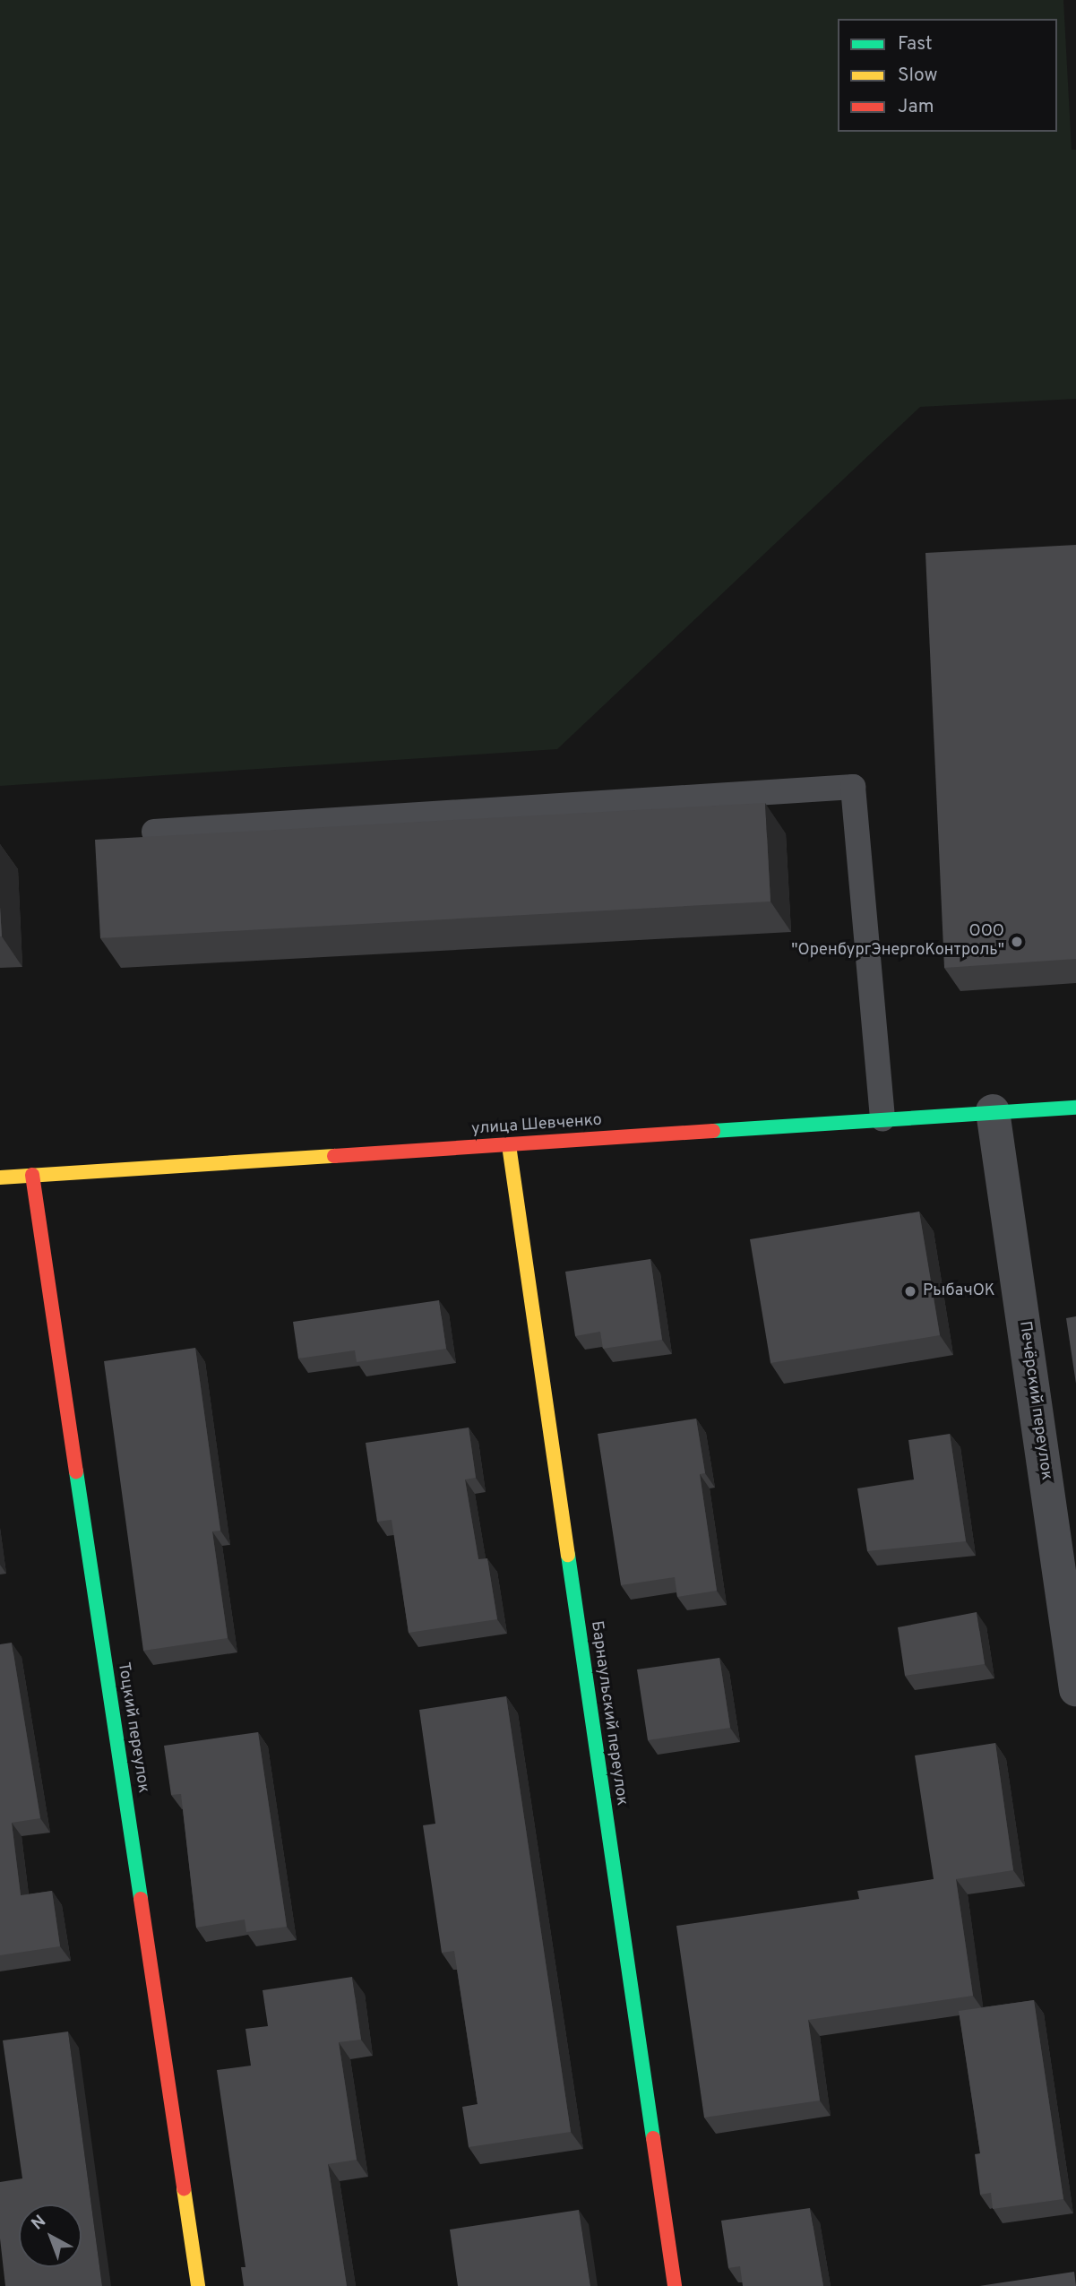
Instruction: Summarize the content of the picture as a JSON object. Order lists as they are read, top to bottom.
{
  "streets": {
    "street": [
      "улица Шевченко",
      "Печёрский переулок",
      "Барнаульский переулок",
      "Тоцкий переулок"
    ]
  },
  "crossings": [
    ["улица Шевченко", "Печёрский переулок"],
    ["улица Шевченко", "Барнаульский переулок"],
    ["улица Шевченко", "Тоцкий переулок"]
  ],
  "places": ["ООО \"ОренбургЭнергоКонтроль\"", "РыбачОК"],
  "legend": ["Fast", "Slow", "Jam"],
  "north": "top left"
}
